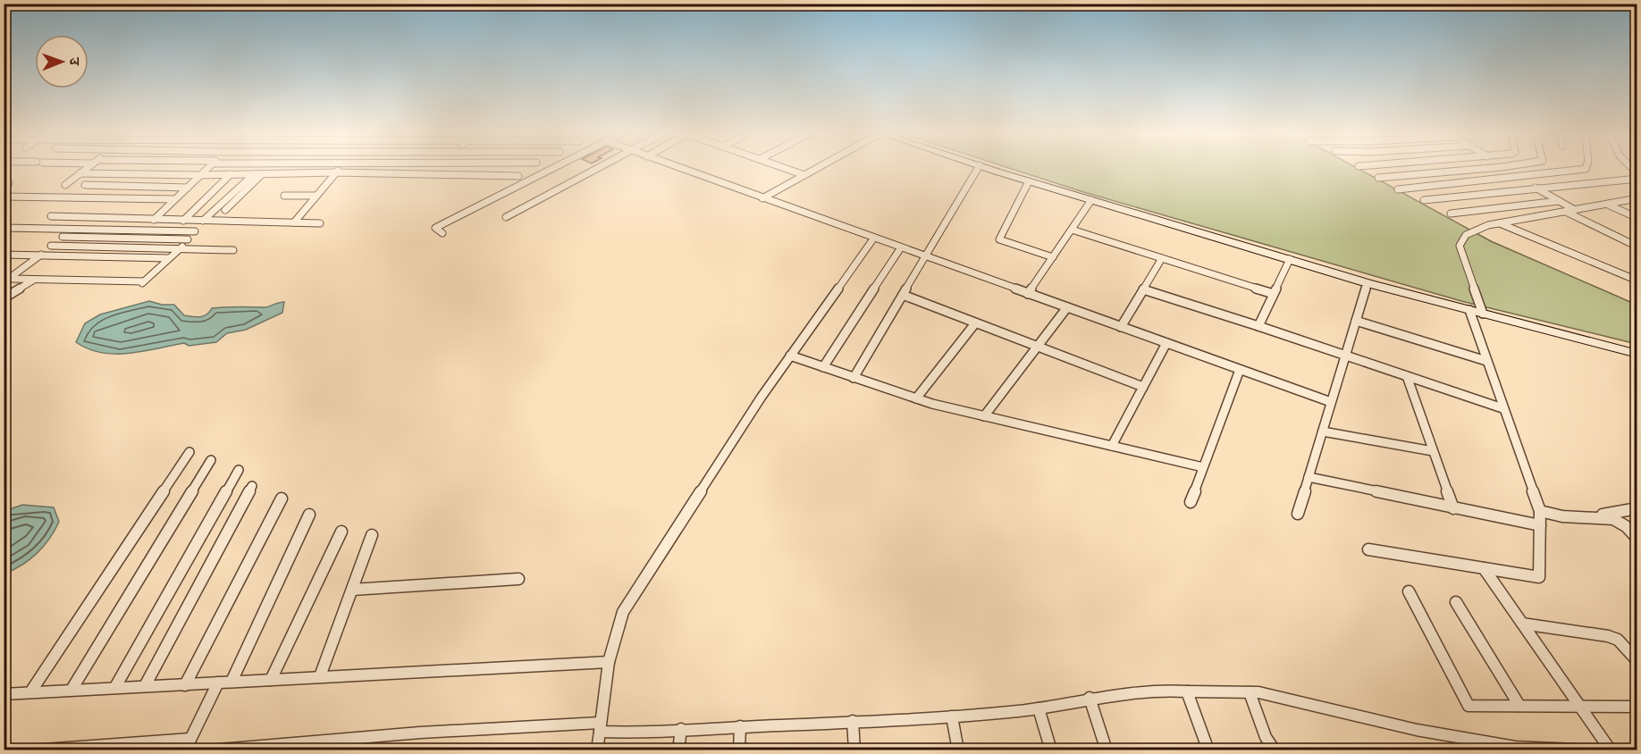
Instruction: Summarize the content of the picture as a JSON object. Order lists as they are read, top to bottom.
{
  "north": "right"
}
